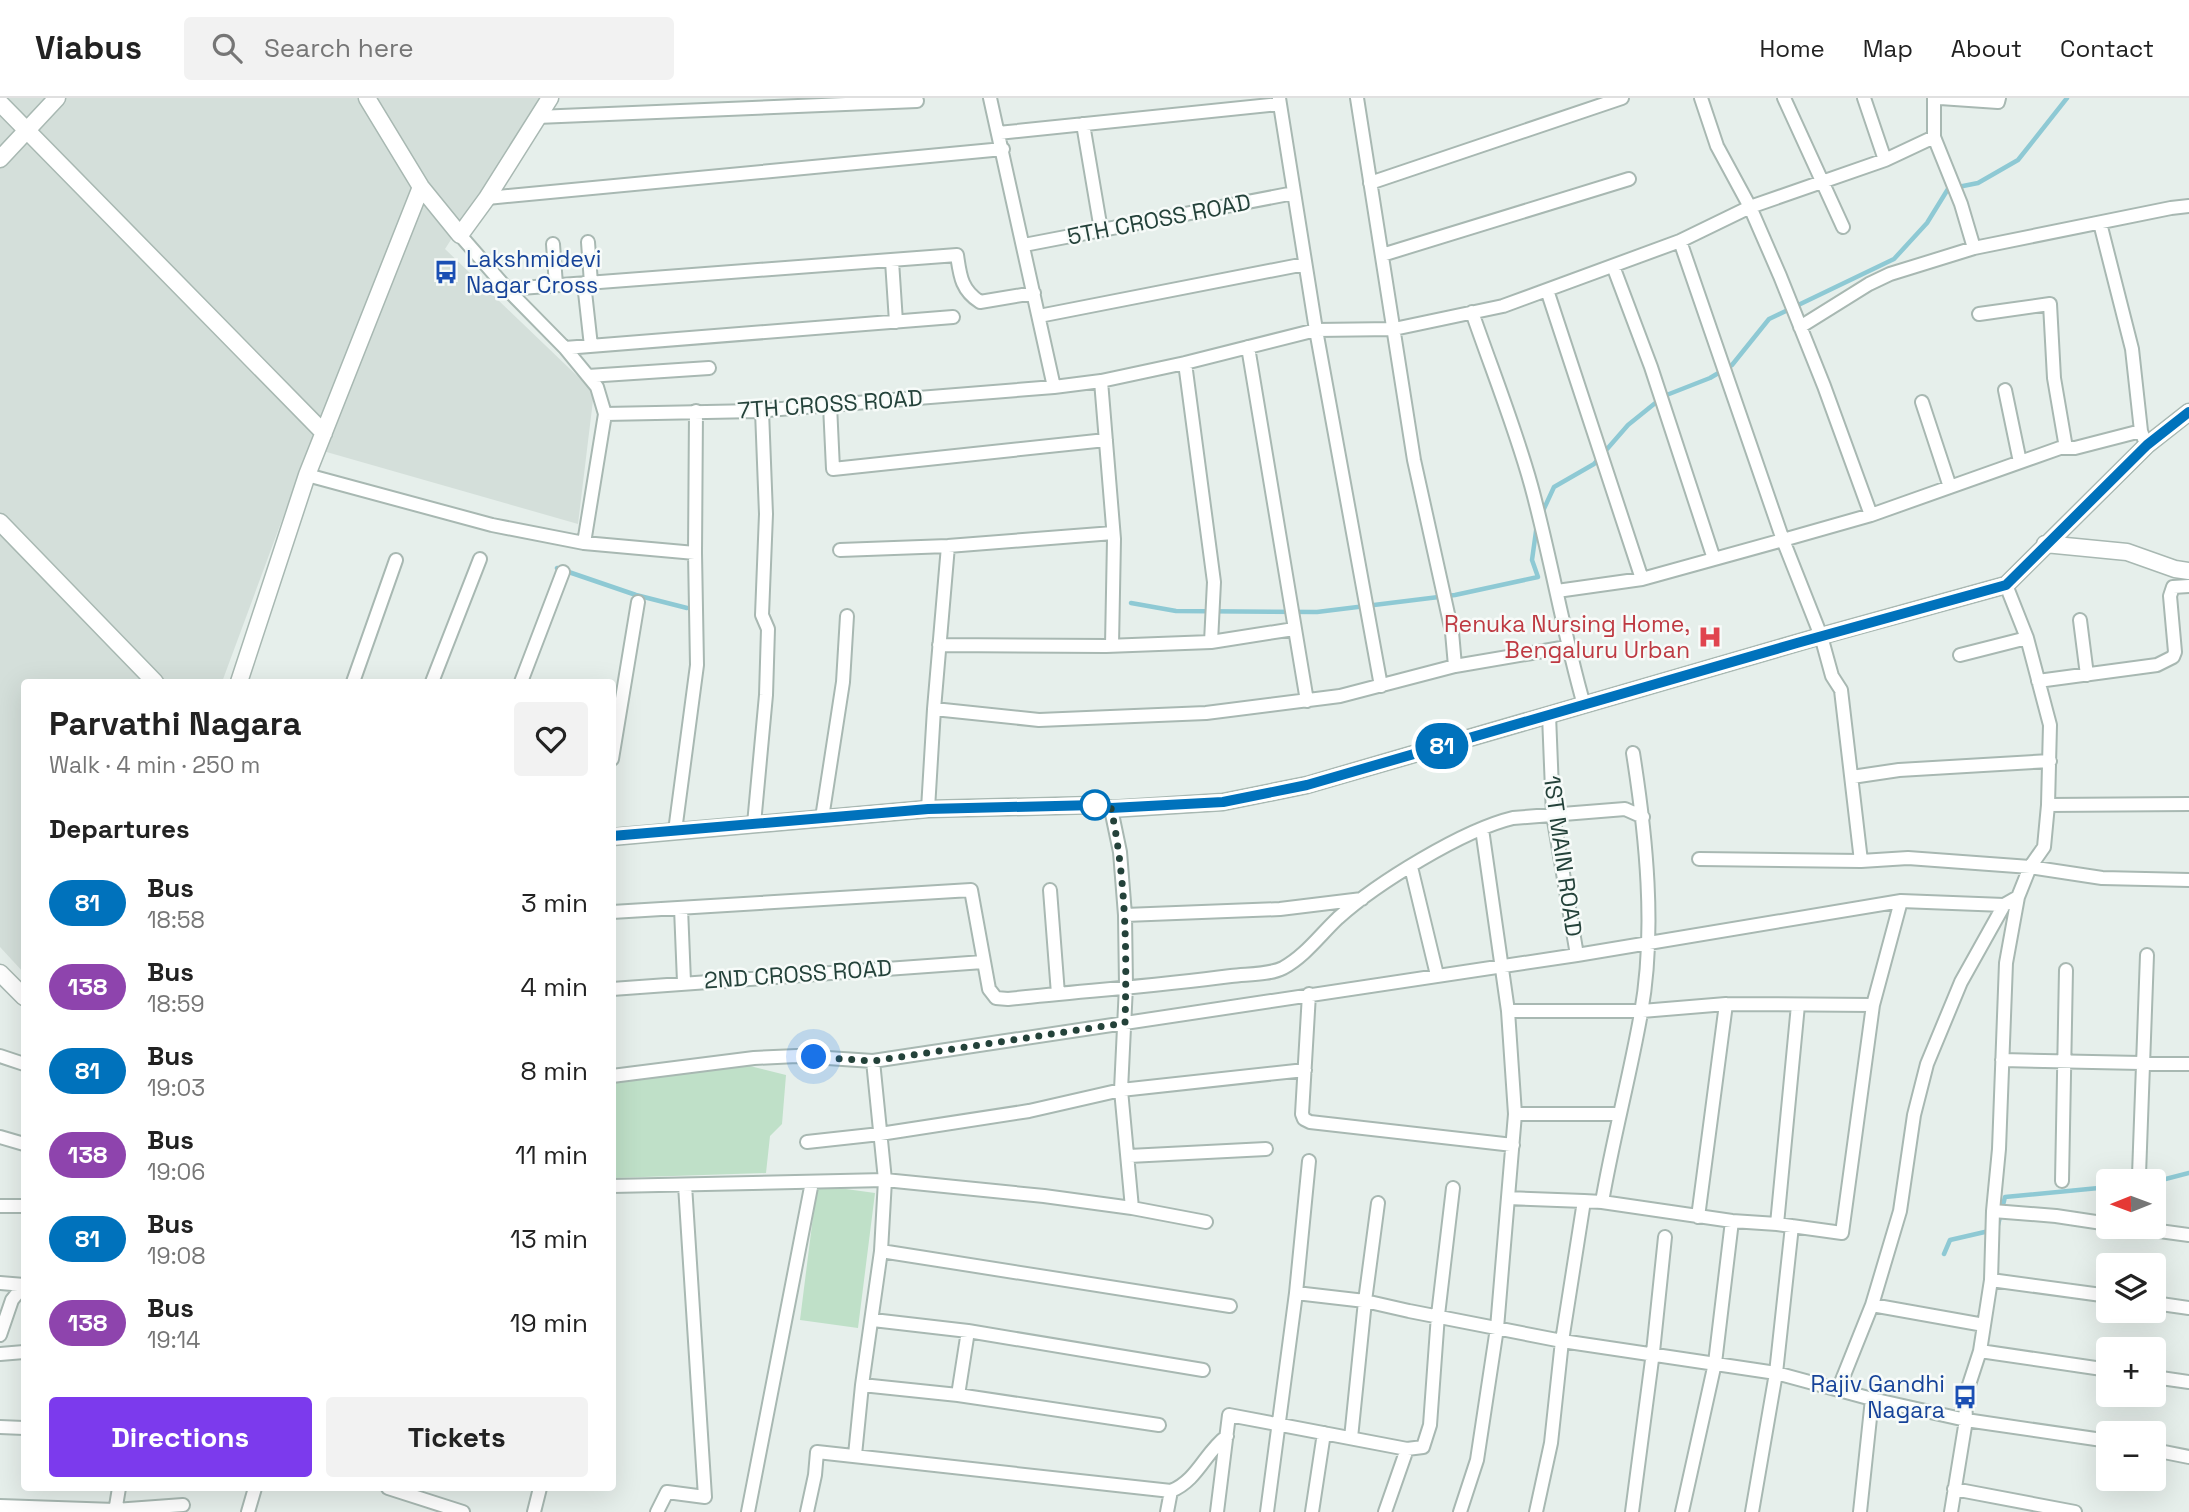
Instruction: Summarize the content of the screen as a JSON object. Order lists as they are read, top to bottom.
{
  "streets": {
    "street": [
      "5TH CROSS ROAD",
      "7TH CROSS ROAD",
      "1ST MAIN ROAD",
      "2ND CROSS ROAD"
    ]
  },
  "places": {
    "bus stop": ["Lakshmidevi Nagar Cross", "Rajiv Gandhi Nagara"],
    "hospital": ["Renuka Nursing Home, Bengaluru Urban"]
  },
  "lines": ["bus line 81"],
  "north": "left",
  "page": {
    "header": "Viabus",
    "search": "Search here",
    "nav": [
      "Home",
      "Map",
      "About",
      "Contact"
    ],
    "on_map": "81",
    "heading": [
      ["Parvathi Nagara", "Walk · 4 min · 250 m"],
      "Departures"
    ],
    "list": [
      {
        "mark": "81",
        "name": "Bus",
        "note": "18:58",
        "value": "3 min"
      },
      {
        "mark": "138",
        "name": "Bus",
        "note": "18:59",
        "value": "4 min"
      },
      {
        "mark": "81",
        "name": "Bus",
        "note": "19:03",
        "value": "8 min"
      },
      {
        "mark": "138",
        "name": "Bus",
        "note": "19:06",
        "value": "11 min"
      },
      {
        "mark": "81",
        "name": "Bus",
        "note": "19:08",
        "value": "13 min"
      },
      {
        "mark": "138",
        "name": "Bus",
        "note": "19:14",
        "value": "19 min"
      }
    ],
    "map_buttons": ["+", "−"],
    "buttons": ["Directions", "Tickets"]
  }
}
